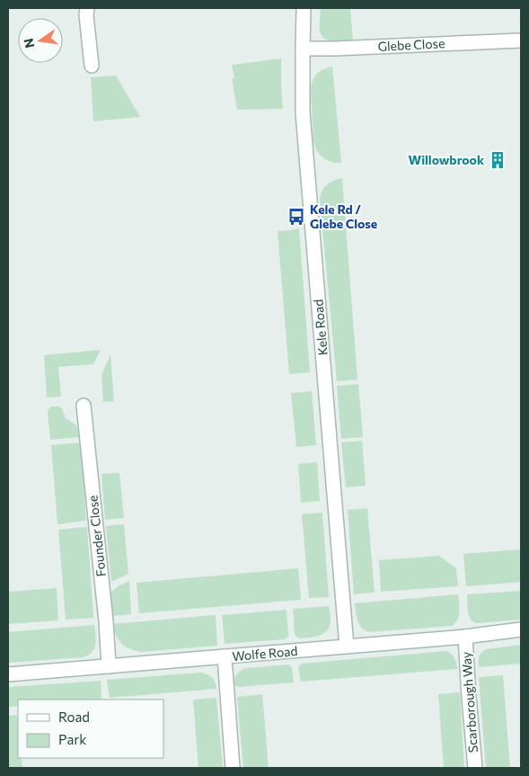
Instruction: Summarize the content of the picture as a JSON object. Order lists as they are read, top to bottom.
{
  "streets": {
    "street": [
      "Glebe Close",
      "Kele Road",
      "Founder Close",
      "Wolfe Road",
      "Scarborough Way"
    ]
  },
  "crossings": [
    ["Glebe Close", "Kele Road"],
    ["Kele Road", "Wolfe Road"],
    ["Founder Close", "Wolfe Road"],
    ["Wolfe Road", "Scarborough Way"]
  ],
  "places": {
    "building": ["Willowbrook"],
    "bus stop": ["Kele Rd / Glebe Close"]
  },
  "legend": ["Road", "Park"],
  "north": "left"
}
